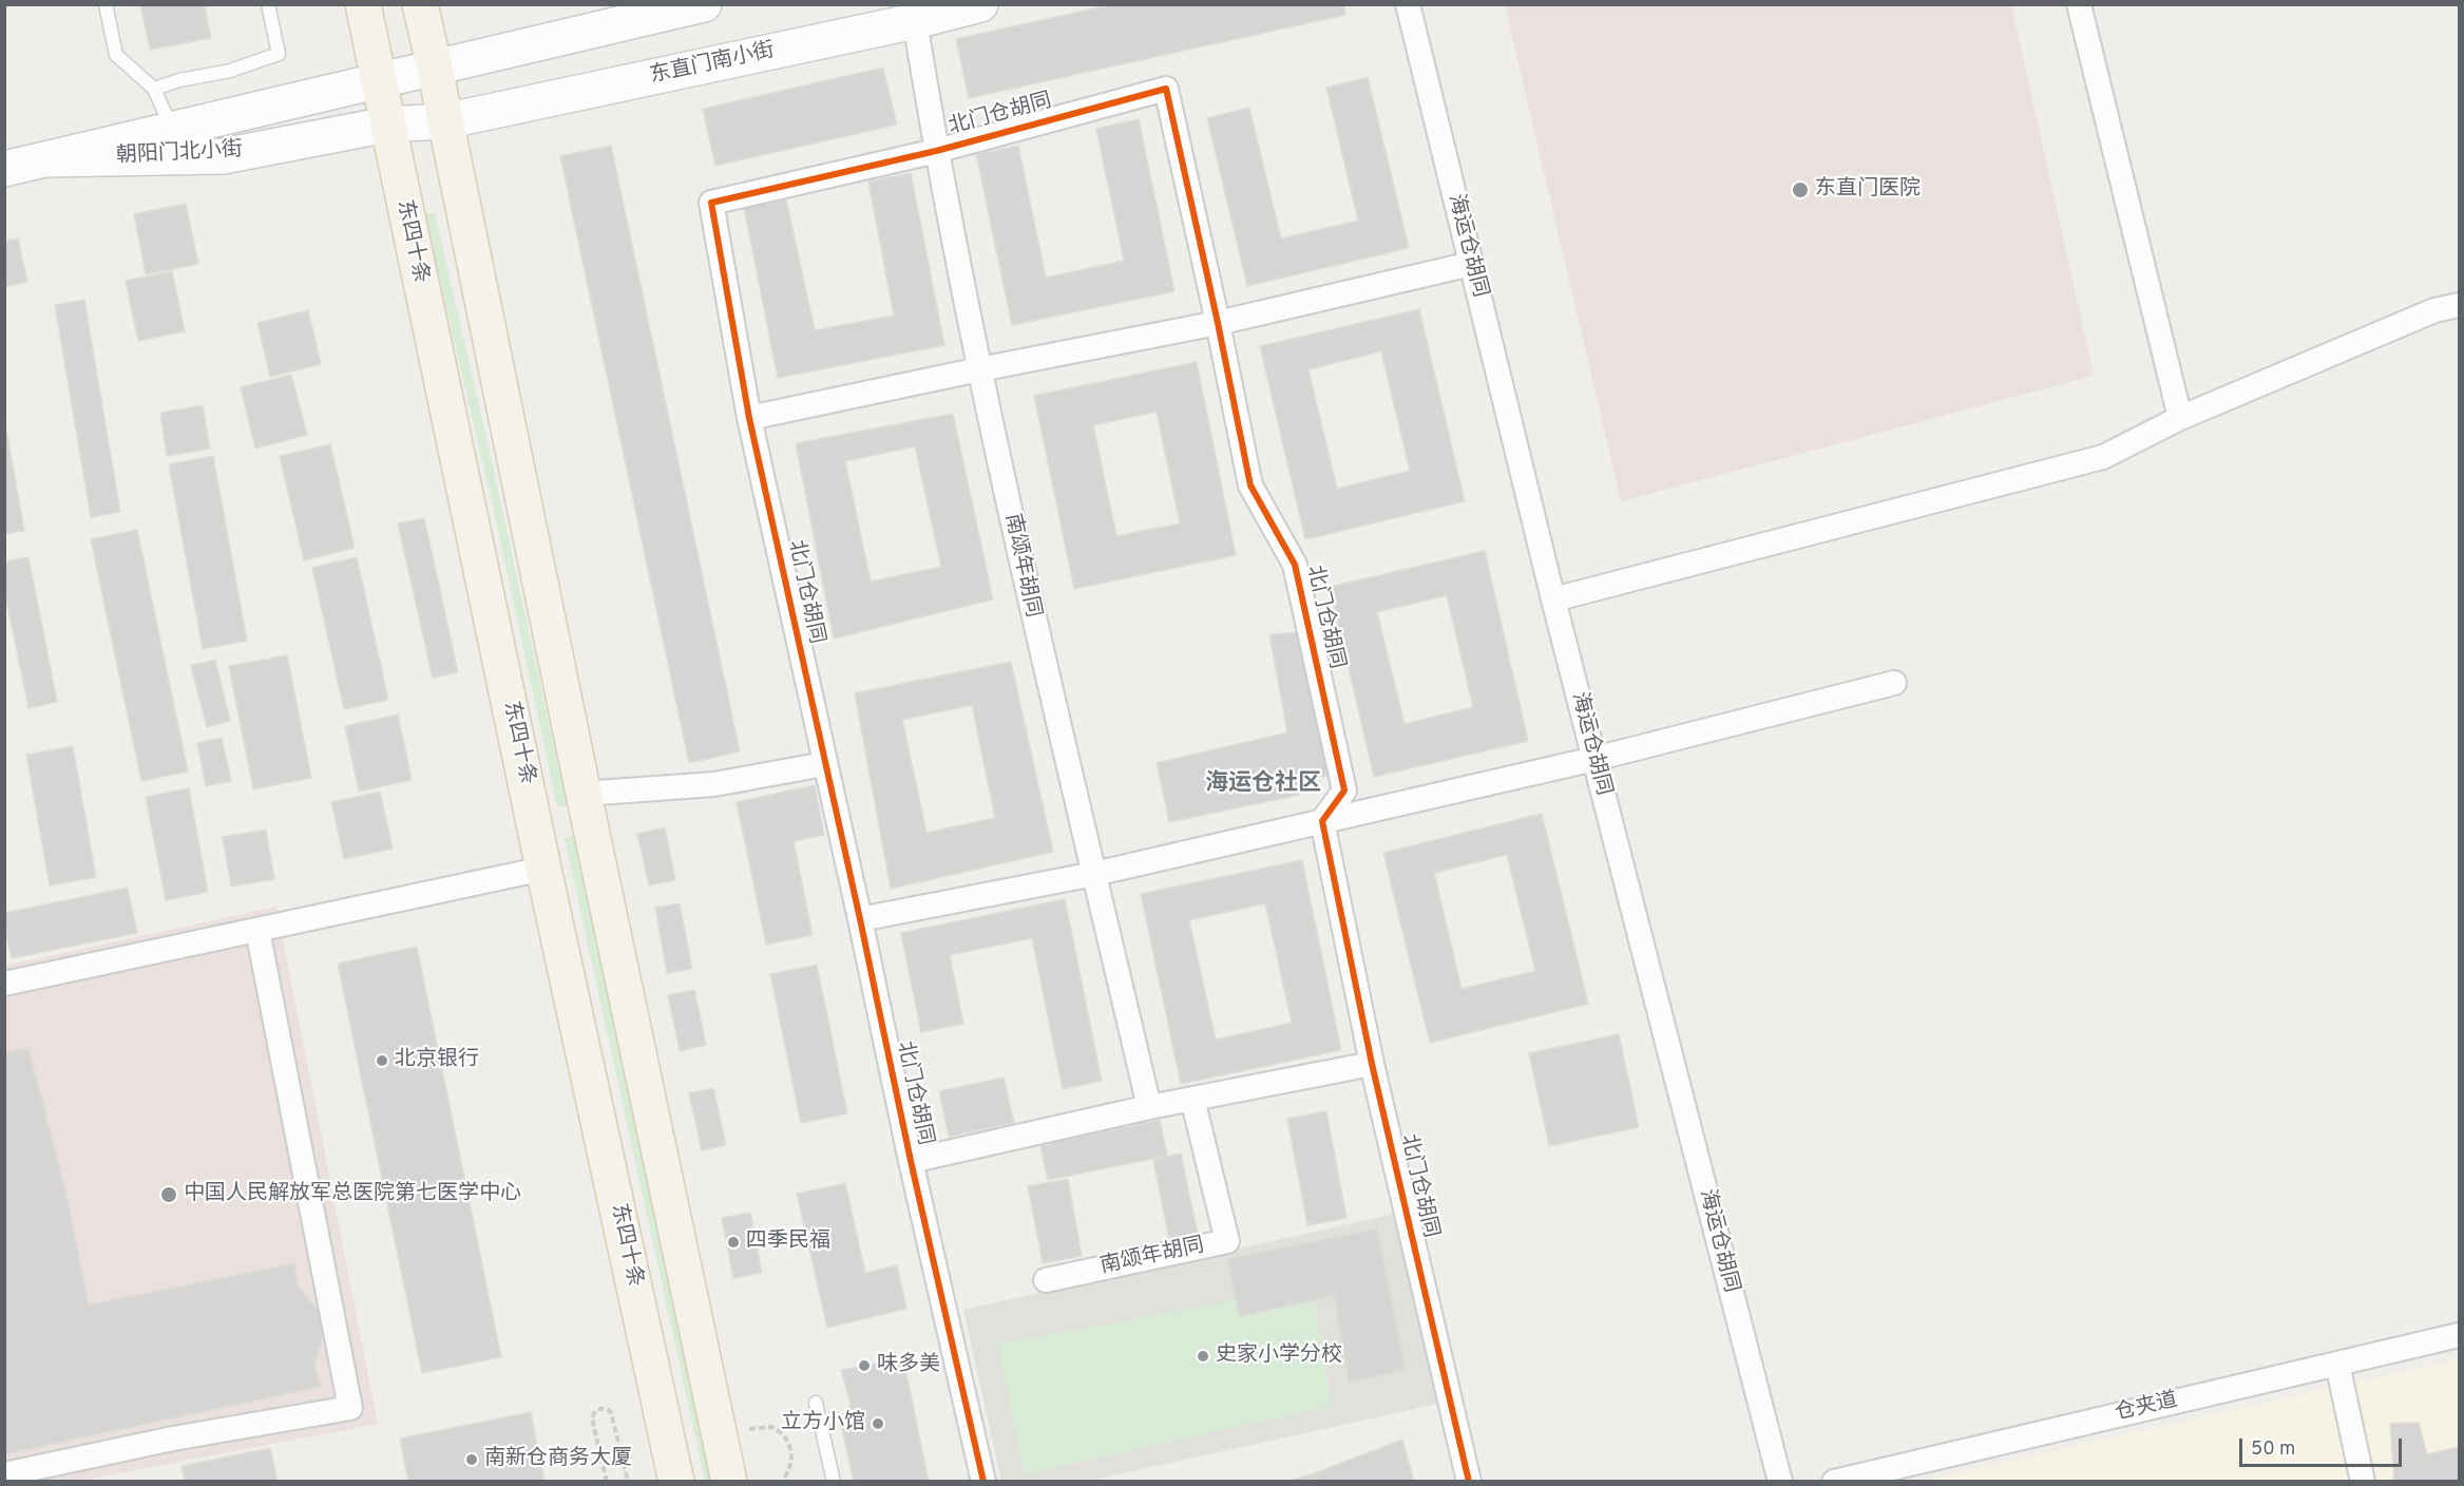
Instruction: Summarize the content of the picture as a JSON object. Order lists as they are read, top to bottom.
{
  "streets": {
    "main road": ["东直门南小街", "朝阳门北小街", "东四十条"],
    "street": [
      "北门仓胡同",
      "海运仓胡同",
      "南颂年胡同",
      "仓夹道"
    ]
  },
  "crossings": [
    ["东直门南小街", "朝阳门北小街"],
    ["东直门南小街", "东四十条"],
    ["东直门南小街", "南颂年胡同"],
    ["北门仓胡同", "南颂年胡同"],
    ["朝阳门北小街", "东四十条"]
  ],
  "districts": ["海运仓社区"],
  "places": [
    "东直门医院",
    "北京银行",
    "中国人民解放军总医院第七医学中心",
    "四季民福",
    "史家小学分校",
    "味多美",
    "立方小馆",
    "南新仓商务大厦"
  ],
  "scale_bar": "50 m"
}
